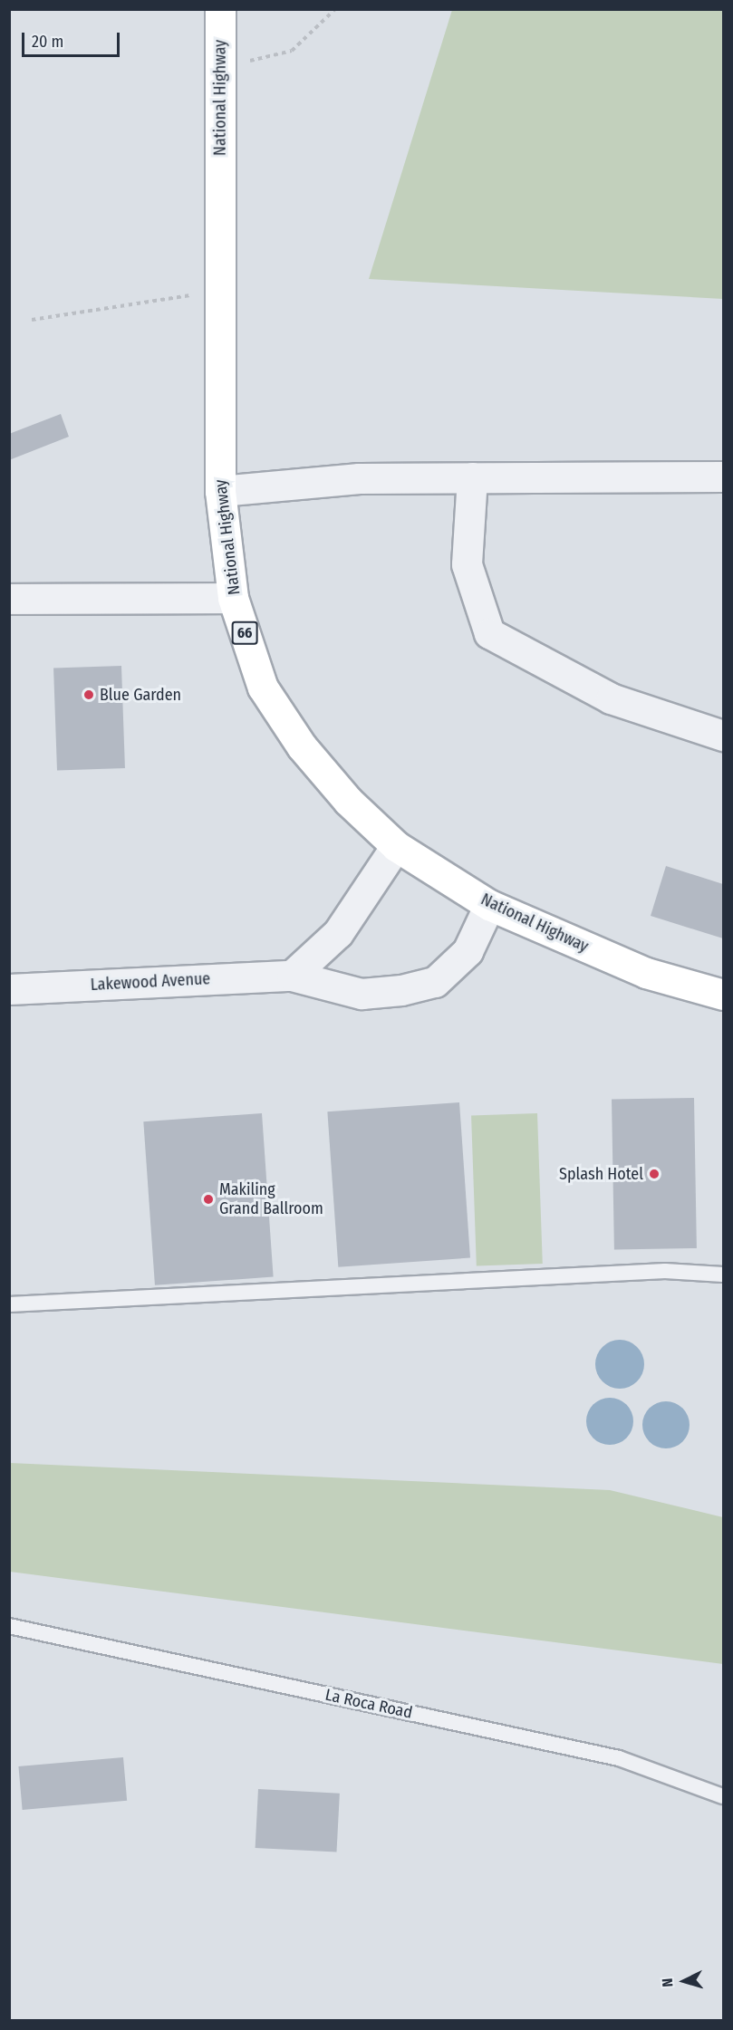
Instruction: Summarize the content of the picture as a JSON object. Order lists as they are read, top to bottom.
{
  "streets": {
    "main road": ["National Highway", "66"],
    "street": ["Lakewood Avenue"],
    "lane": ["La Roca Road"]
  },
  "crossings": [
    ["National Highway", "Lakewood Avenue"]
  ],
  "places": ["Blue Garden", "Splash Hotel", "Makiling Grand Ballroom"],
  "scale_bar": "20 m",
  "north": "left"
}
